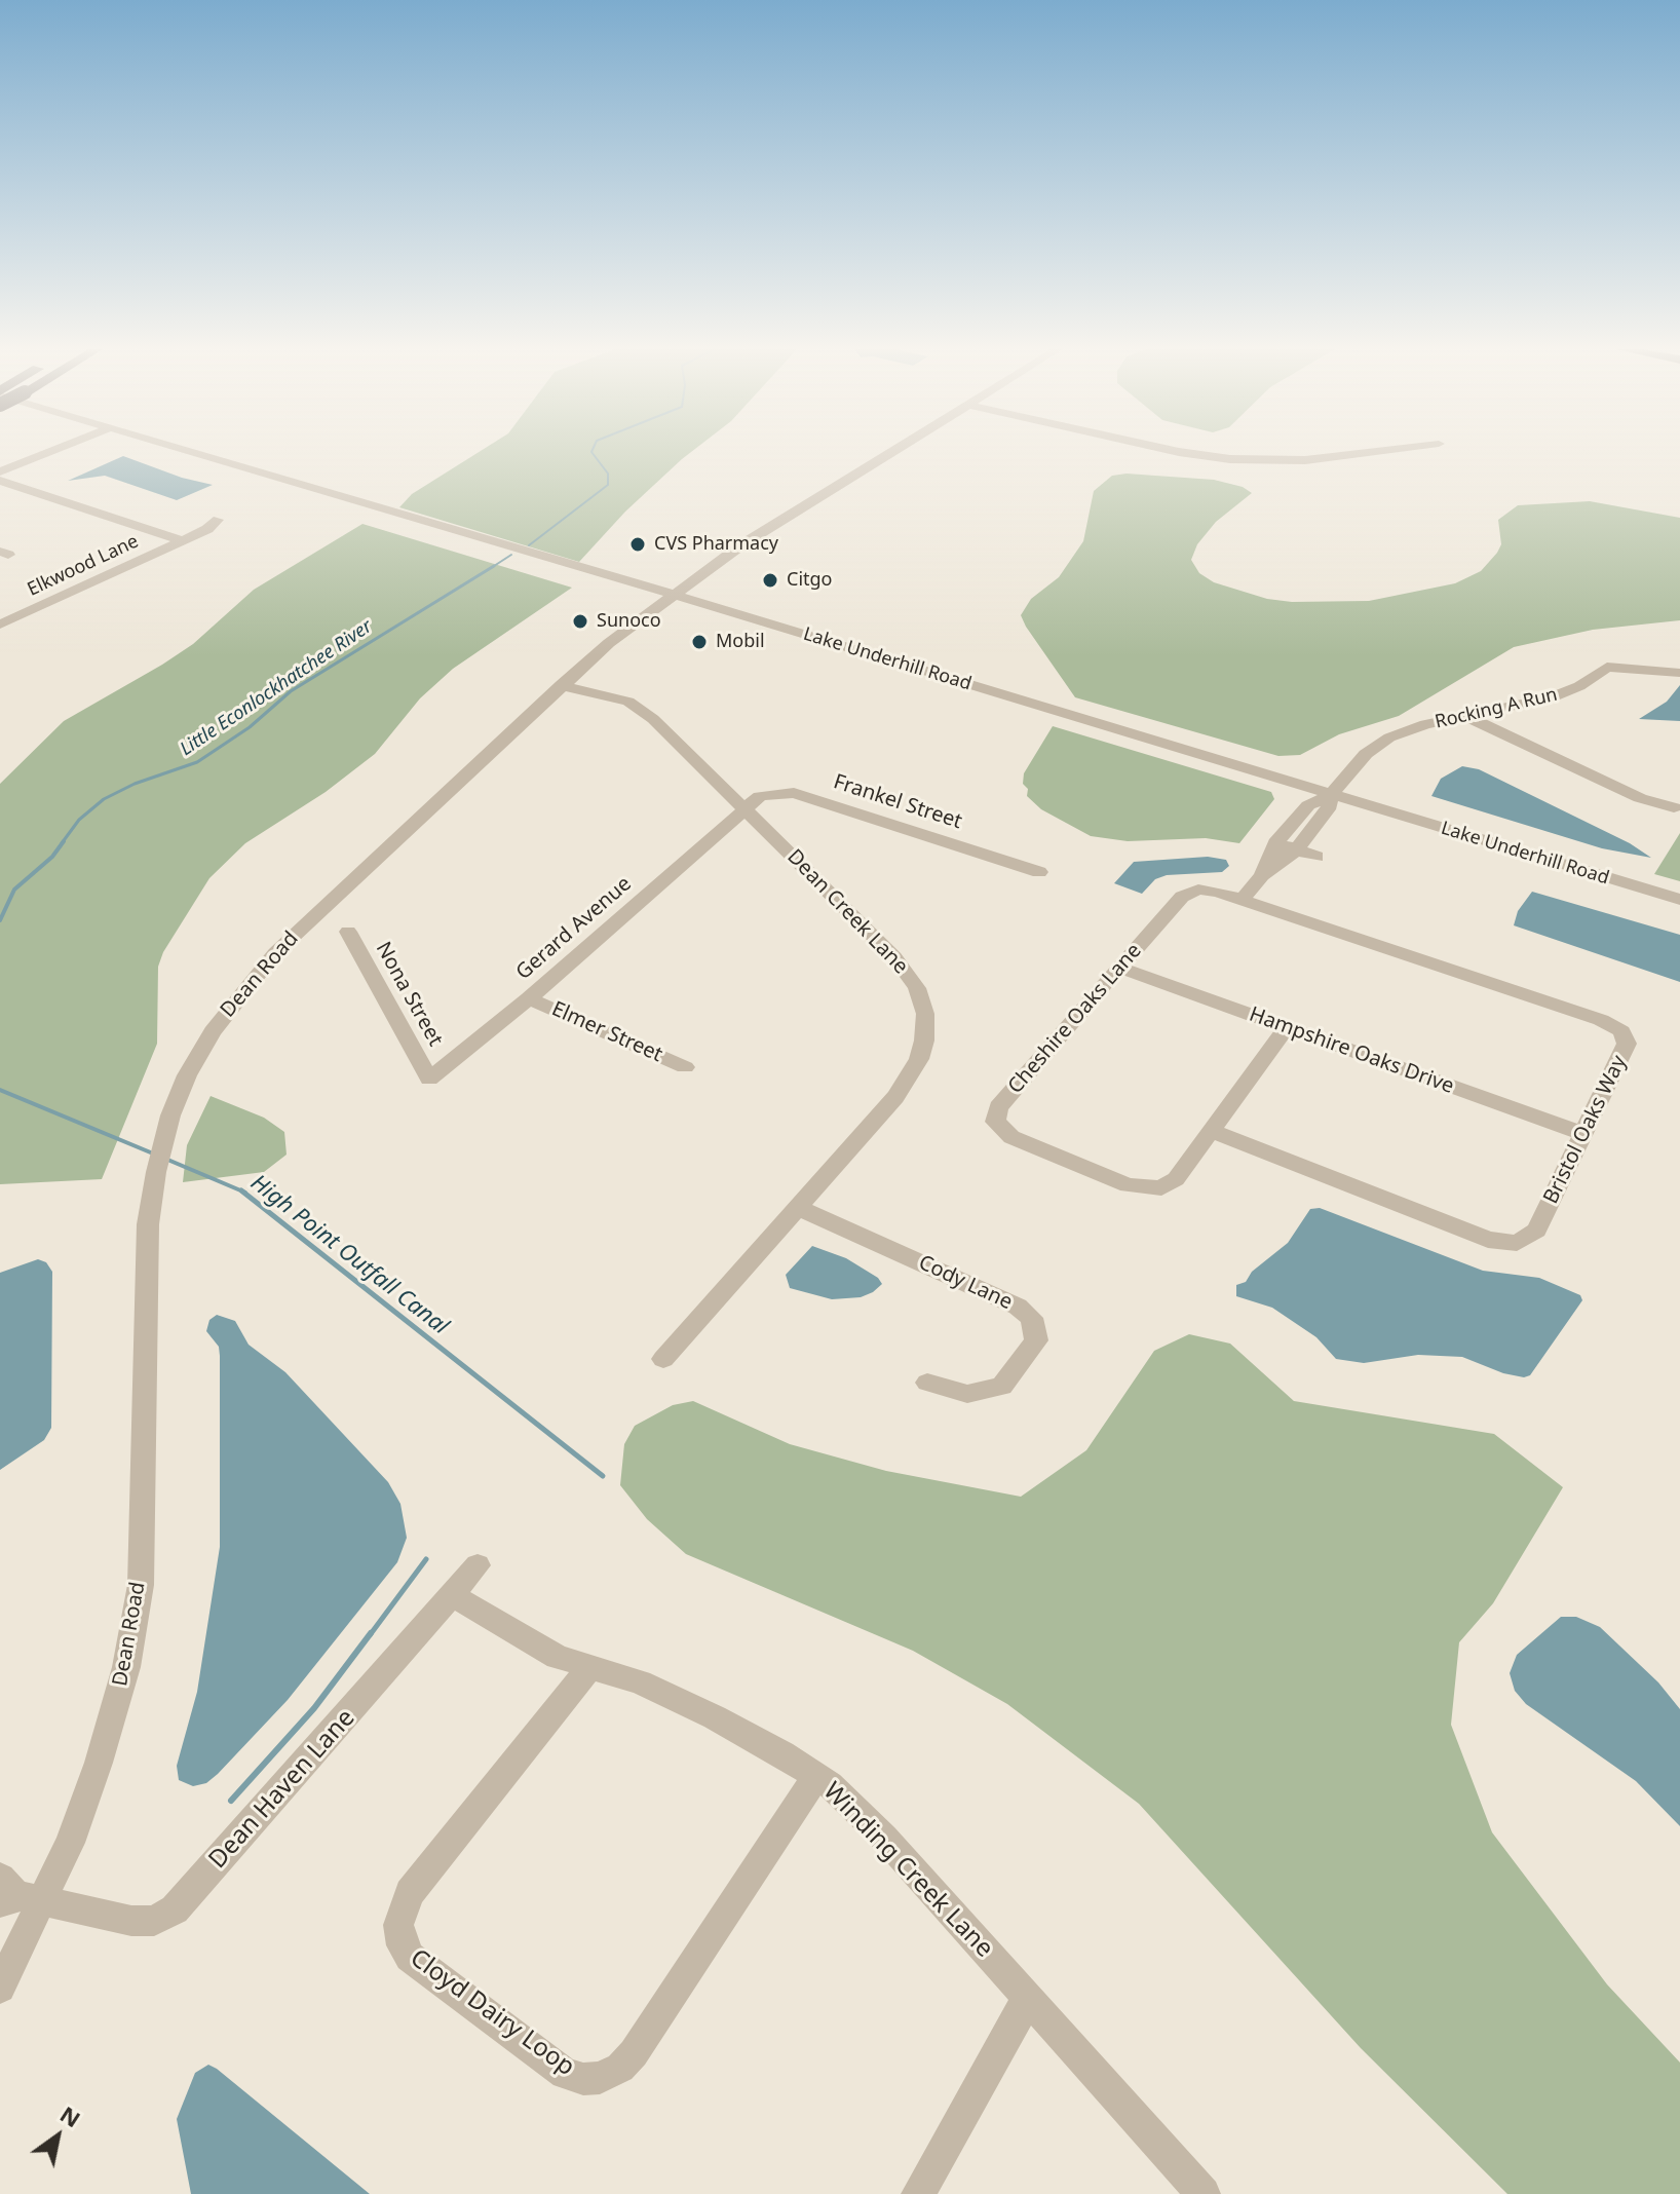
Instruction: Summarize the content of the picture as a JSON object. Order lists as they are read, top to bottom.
{
  "streets": {
    "street": [
      "Elkwood Lane",
      "Lake Underhill Road",
      "Rocking A Run",
      "Frankel Street",
      "Dean Creek Lane",
      "Gerard Avenue",
      "Dean Road",
      "Nona Street",
      "Cheshire Oaks Lane",
      "Elmer Street",
      "Hampshire Oaks Drive",
      "Bristol Oaks Way",
      "Cody Lane",
      "Dean Haven Lane",
      "Winding Creek Lane",
      "Cloyd Dairy Loop"
    ]
  },
  "crossings": [
    ["Lake Underhill Road", "Rocking A Run"],
    ["Lake Underhill Road", "Dean Road"],
    ["Rocking A Run", "Cheshire Oaks Lane"],
    ["Rocking A Run", "Bristol Oaks Way"],
    ["Frankel Street", "Dean Creek Lane"],
    ["Frankel Street", "Gerard Avenue"],
    ["Dean Creek Lane", "Gerard Avenue"],
    ["Dean Creek Lane", "Dean Road"],
    ["Dean Creek Lane", "Cody Lane"],
    ["Gerard Avenue", "Nona Street"],
    ["Gerard Avenue", "Elmer Street"],
    ["Dean Road", "Dean Haven Lane"],
    ["Cheshire Oaks Lane", "Hampshire Oaks Drive"],
    ["Cheshire Oaks Lane", "Bristol Oaks Way"],
    ["Hampshire Oaks Drive", "Bristol Oaks Way"],
    ["Dean Haven Lane", "Winding Creek Lane"],
    ["Winding Creek Lane", "Cloyd Dairy Loop"]
  ],
  "water": ["Little Econlockhatchee River", "High Point Outfall Canal"],
  "places": [
    "CVS Pharmacy",
    "Citgo",
    "Sunoco",
    "Mobil"
  ],
  "north": "top right"
}
